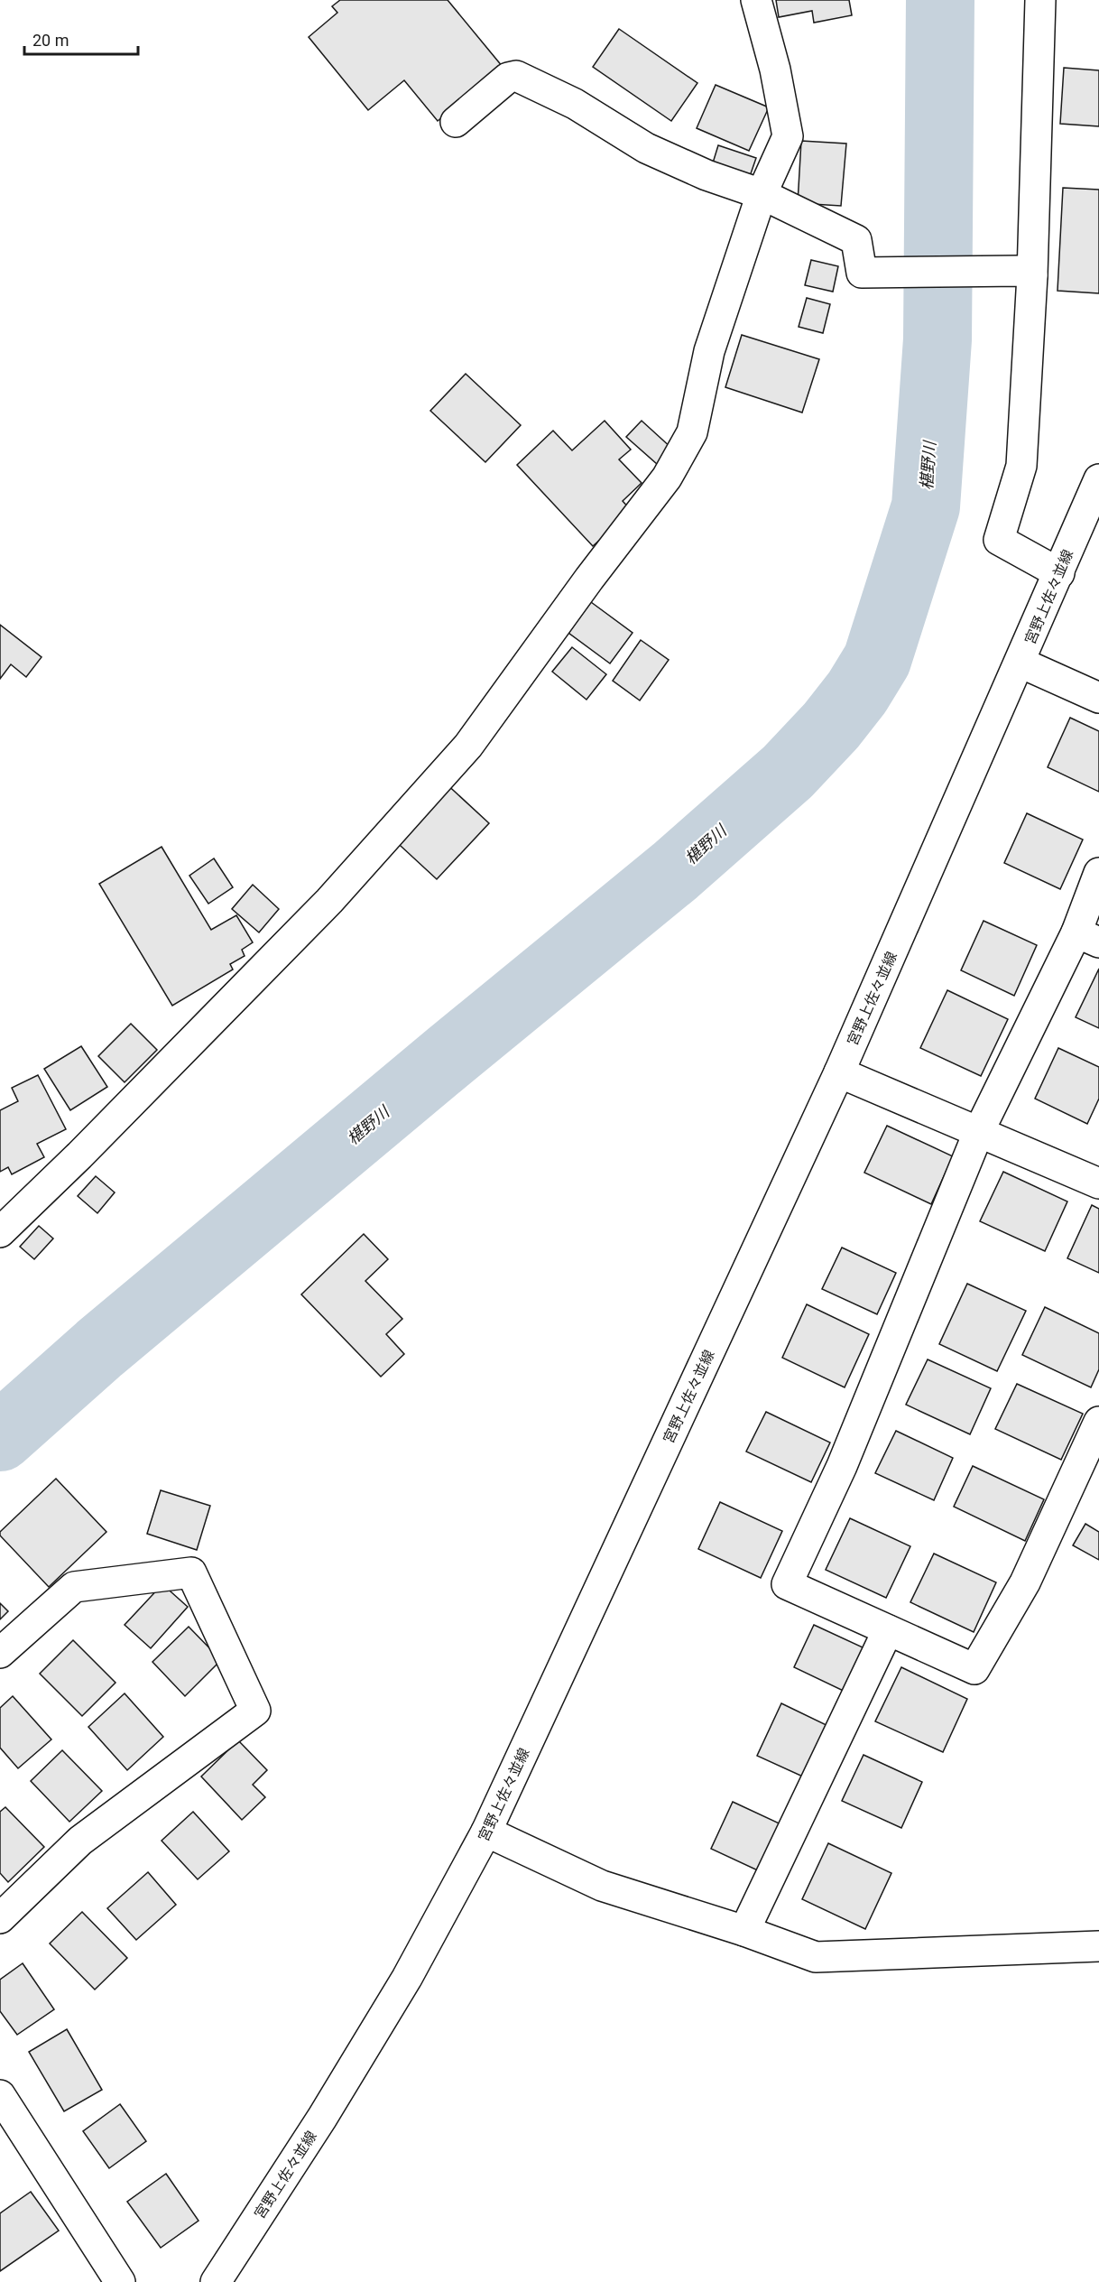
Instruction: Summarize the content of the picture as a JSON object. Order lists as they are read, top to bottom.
{
  "streets": {
    "street": ["宮野上佐々並線"]
  },
  "water": ["椹野川"],
  "scale_bar": "20 m"
}
